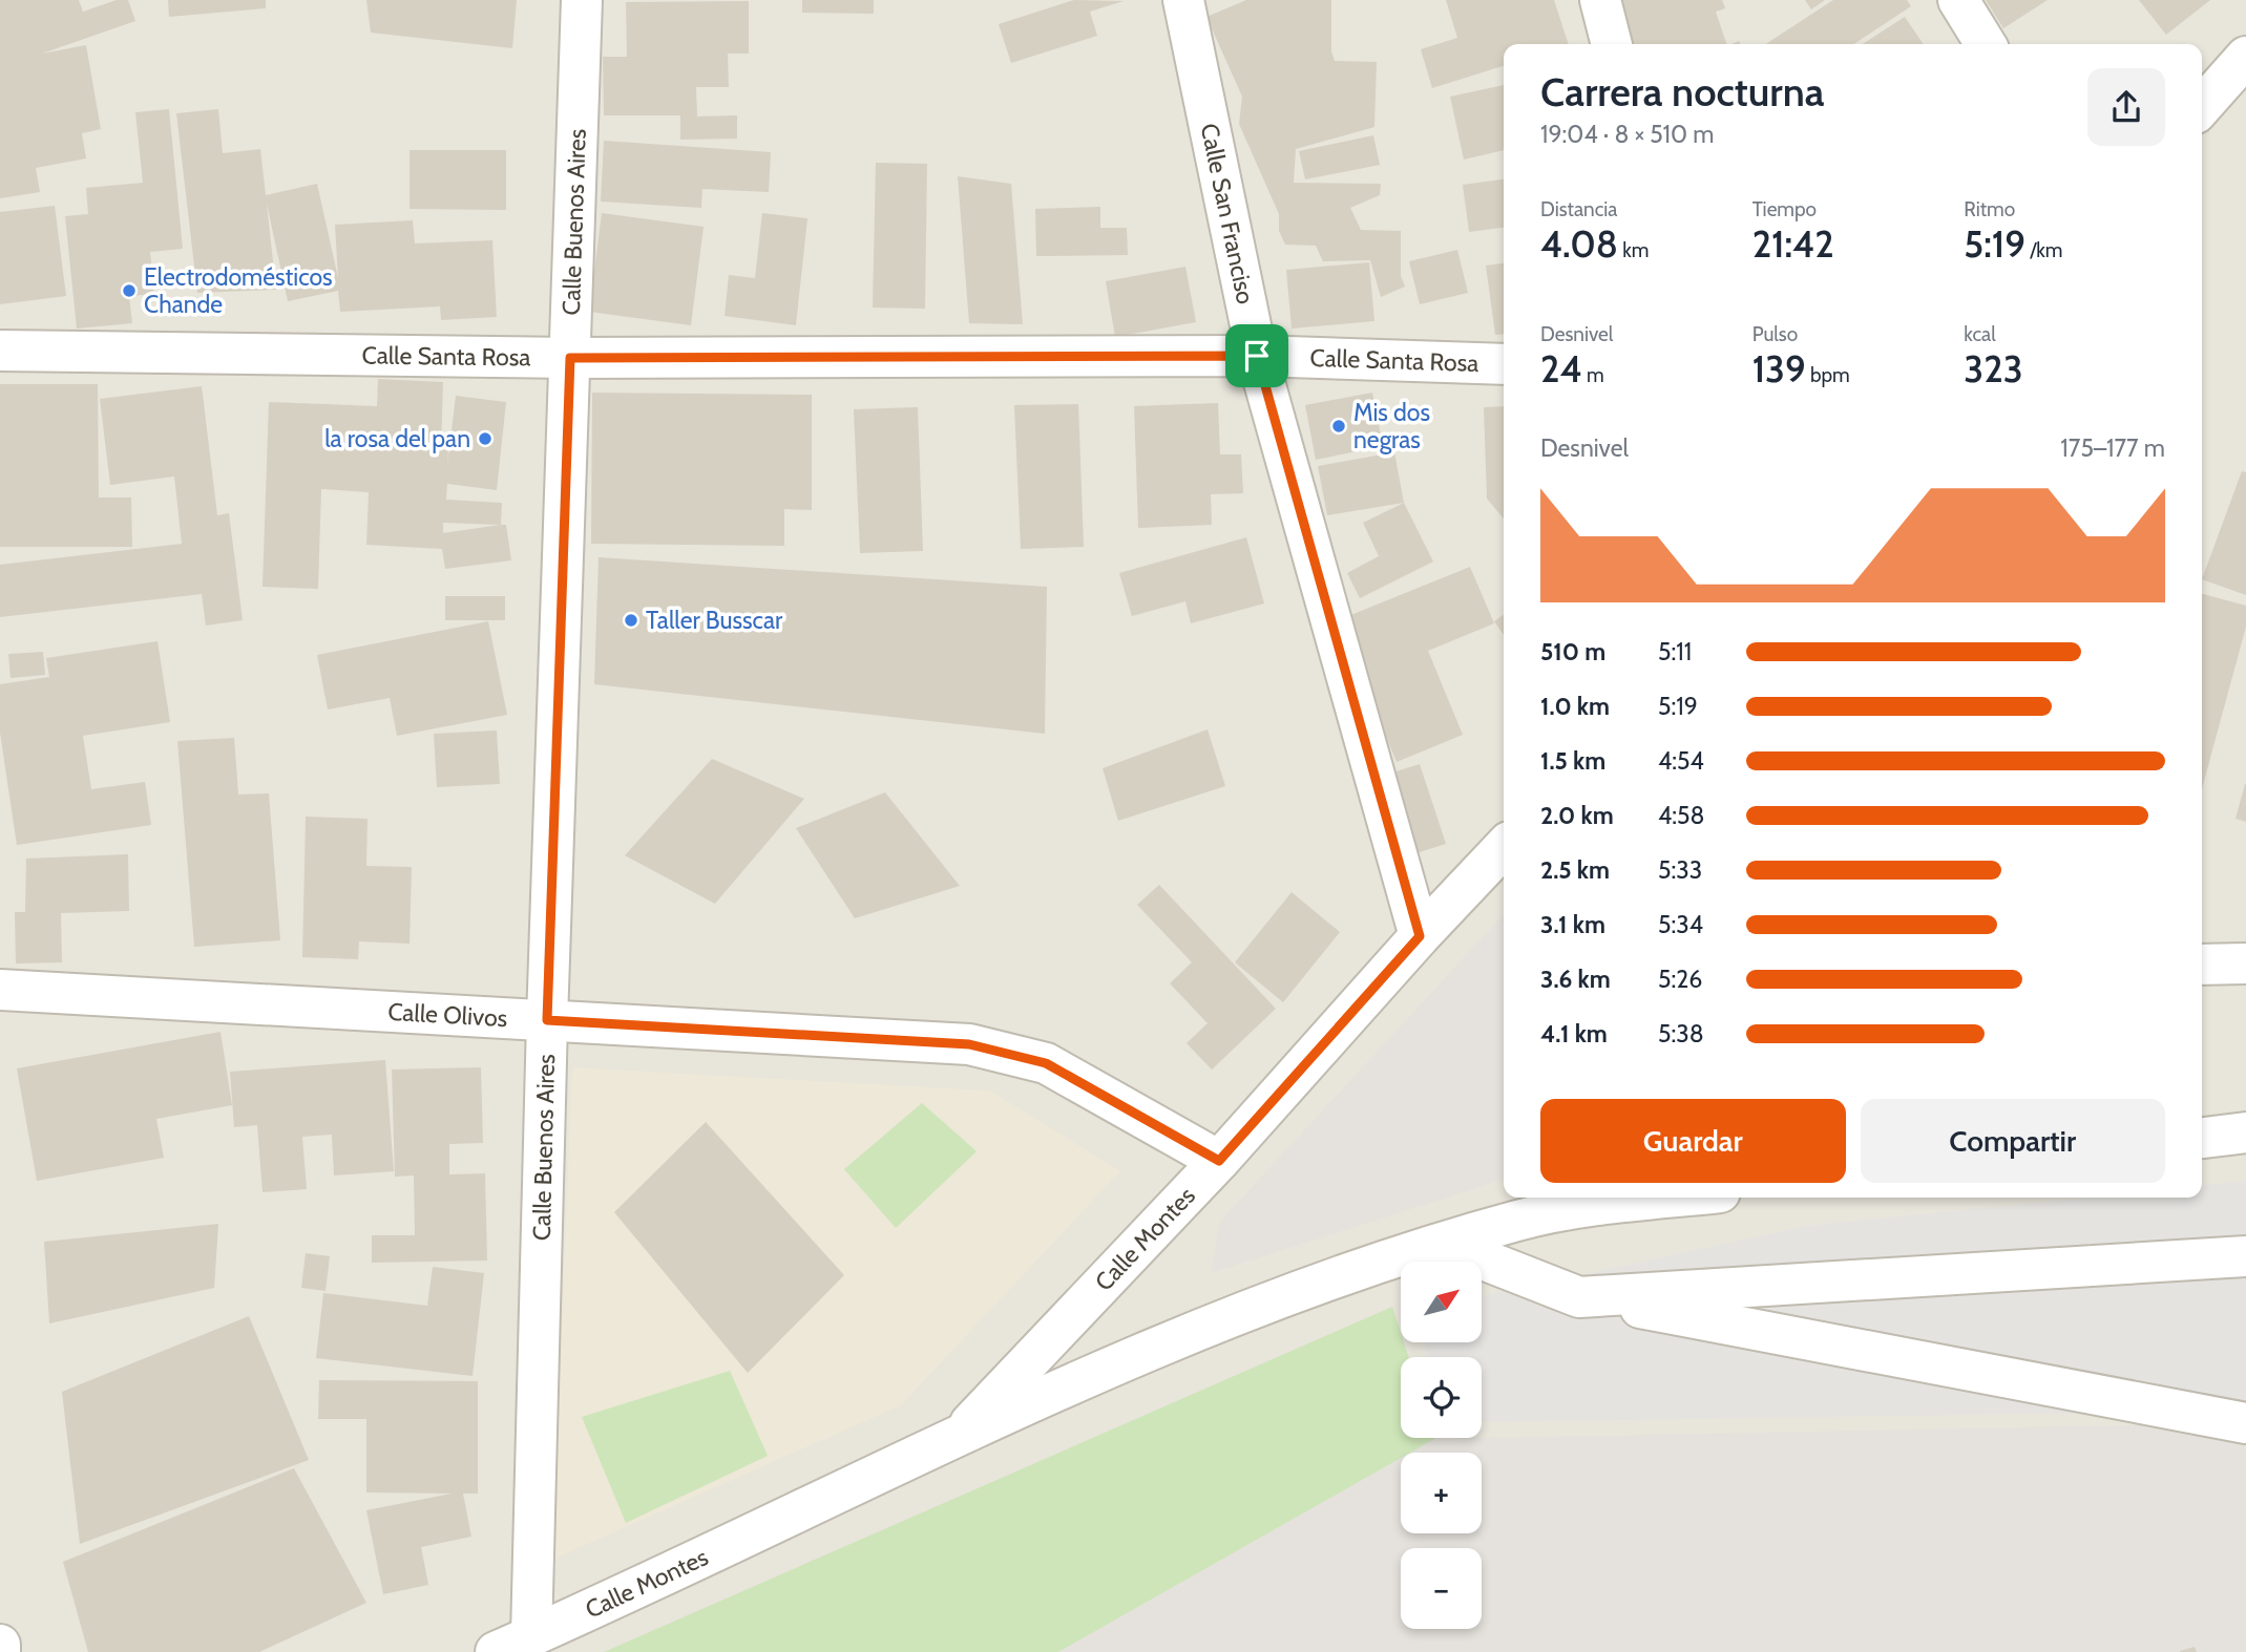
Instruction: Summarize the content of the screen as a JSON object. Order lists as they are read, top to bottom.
{
  "streets": {
    "street": [
      "Calle San Franciso",
      "Calle Buenos Aires",
      "Calle Santa Rosa",
      "Calle Olivos",
      "Calle Montes"
    ]
  },
  "crossings": [
    ["Calle San Franciso", "Calle Santa Rosa"],
    ["Calle San Franciso", "Calle Montes"],
    ["Calle Buenos Aires", "Calle Santa Rosa"],
    ["Calle Buenos Aires", "Calle Olivos"],
    ["Calle Buenos Aires", "Calle Montes"],
    ["Calle Olivos", "Calle Montes"]
  ],
  "places": [
    "Electrodomésticos Chande",
    "Mis dos negras",
    "la rosa del pan",
    "Taller Busscar"
  ],
  "north": "top right",
  "page": {
    "heading": ["Carrera nocturna", "19:04 · 8 × 510 m"],
    "stats": [
      ["Distancia", "4.08 km"],
      ["Tiempo", "21:42"],
      ["Ritmo", "5:19 /km"],
      ["Desnivel", "24 m"],
      ["Pulso", "139 bpm"],
      ["kcal", "323"]
    ],
    "chart": ["Desnivel", "175–177 m"],
    "list": [
      {
        "name": "510 m",
        "note": "5:11"
      },
      {
        "name": "1.0 km",
        "note": "5:19"
      },
      {
        "name": "1.5 km",
        "note": "4:54"
      },
      {
        "name": "2.0 km",
        "note": "4:58"
      },
      {
        "name": "2.5 km",
        "note": "5:33"
      },
      {
        "name": "3.1 km",
        "note": "5:34"
      },
      {
        "name": "3.6 km",
        "note": "5:26"
      },
      {
        "name": "4.1 km",
        "note": "5:38"
      }
    ],
    "buttons": ["Guardar", "Compartir"],
    "map_buttons": ["+", "−"]
  }
}
